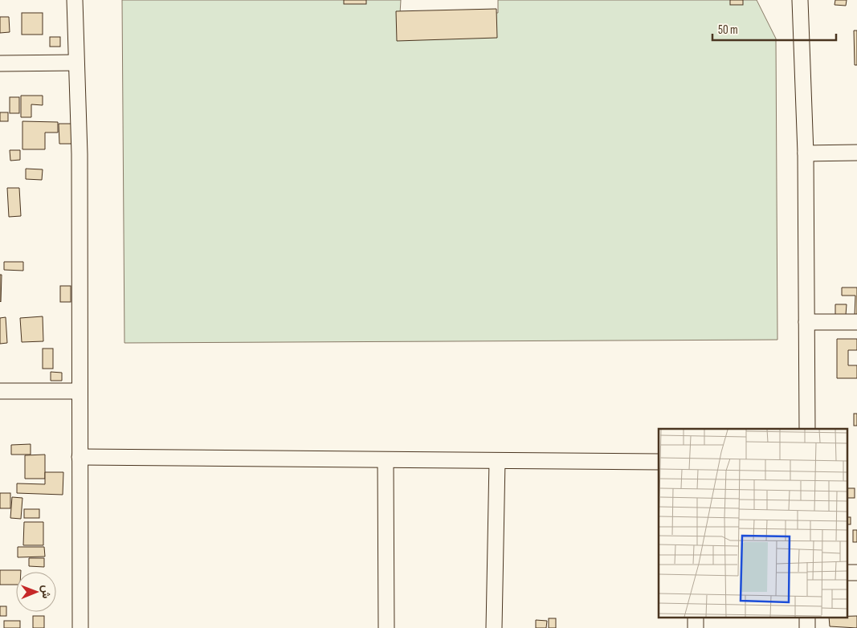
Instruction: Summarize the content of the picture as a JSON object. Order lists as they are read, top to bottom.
{
  "scale_bar": "50 m",
  "north": "right"
}
